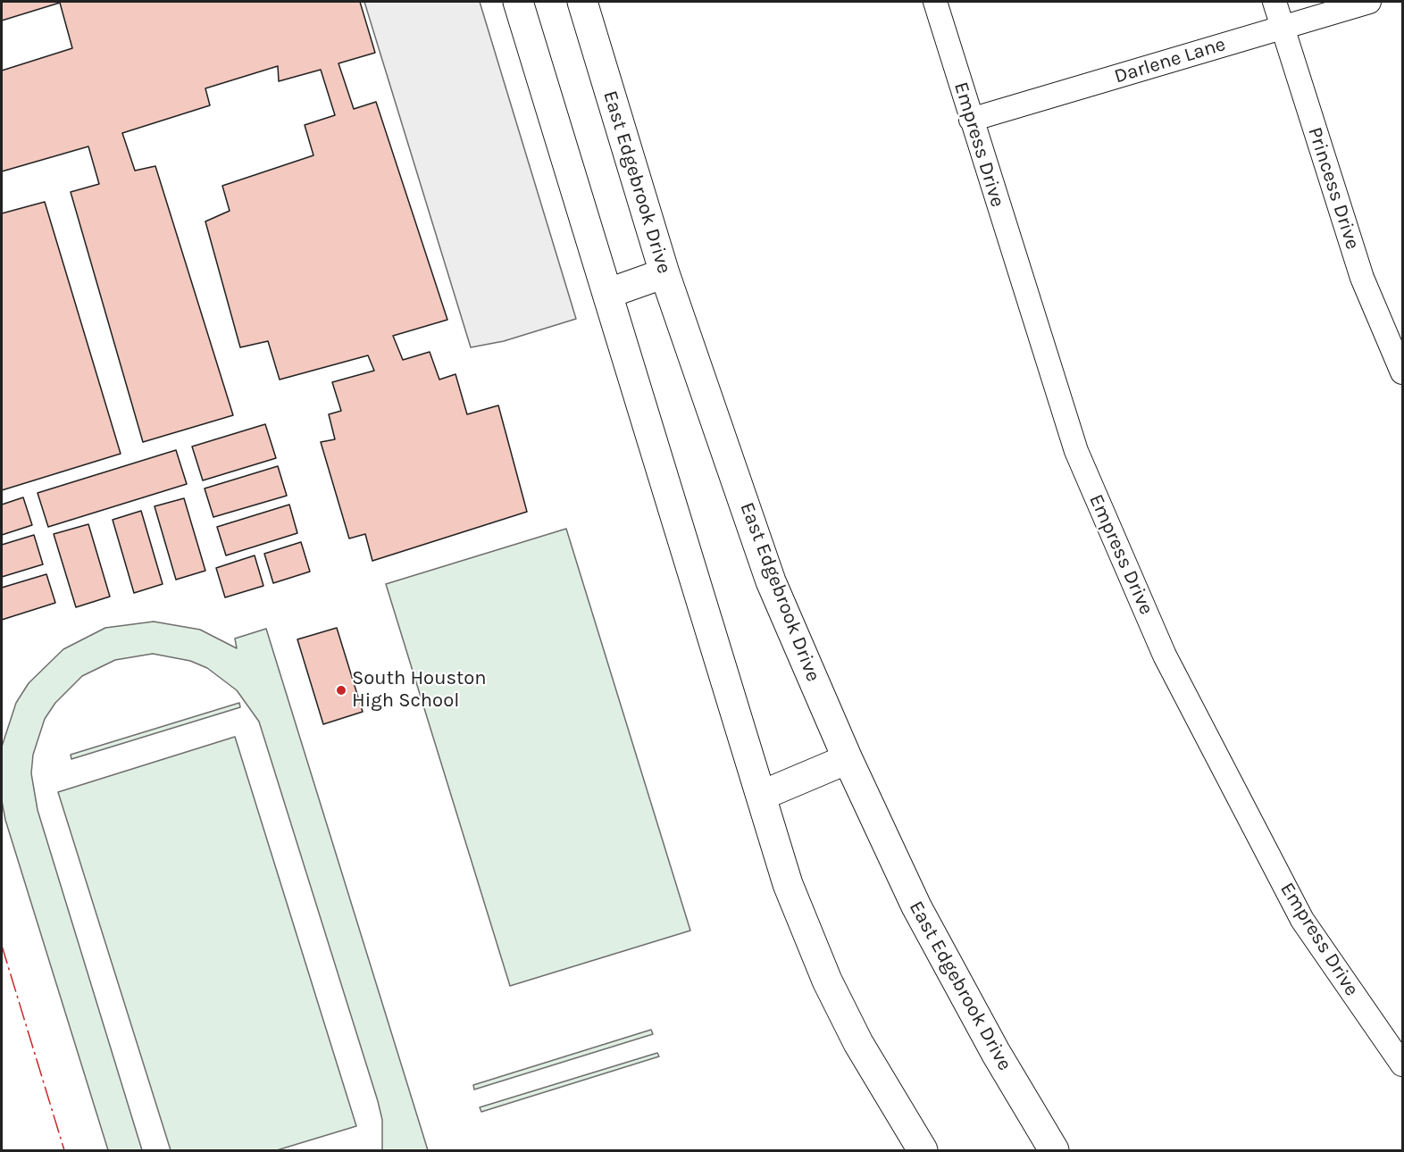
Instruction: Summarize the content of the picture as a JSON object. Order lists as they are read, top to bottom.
{
  "streets": {
    "main road": ["East Edgebrook Drive"],
    "street": ["Darlene Lane", "Empress Drive", "Princess Drive"]
  },
  "crossings": [
    ["Darlene Lane", "Empress Drive"],
    ["Darlene Lane", "Princess Drive"]
  ],
  "places": ["South Houston High School"]
}
